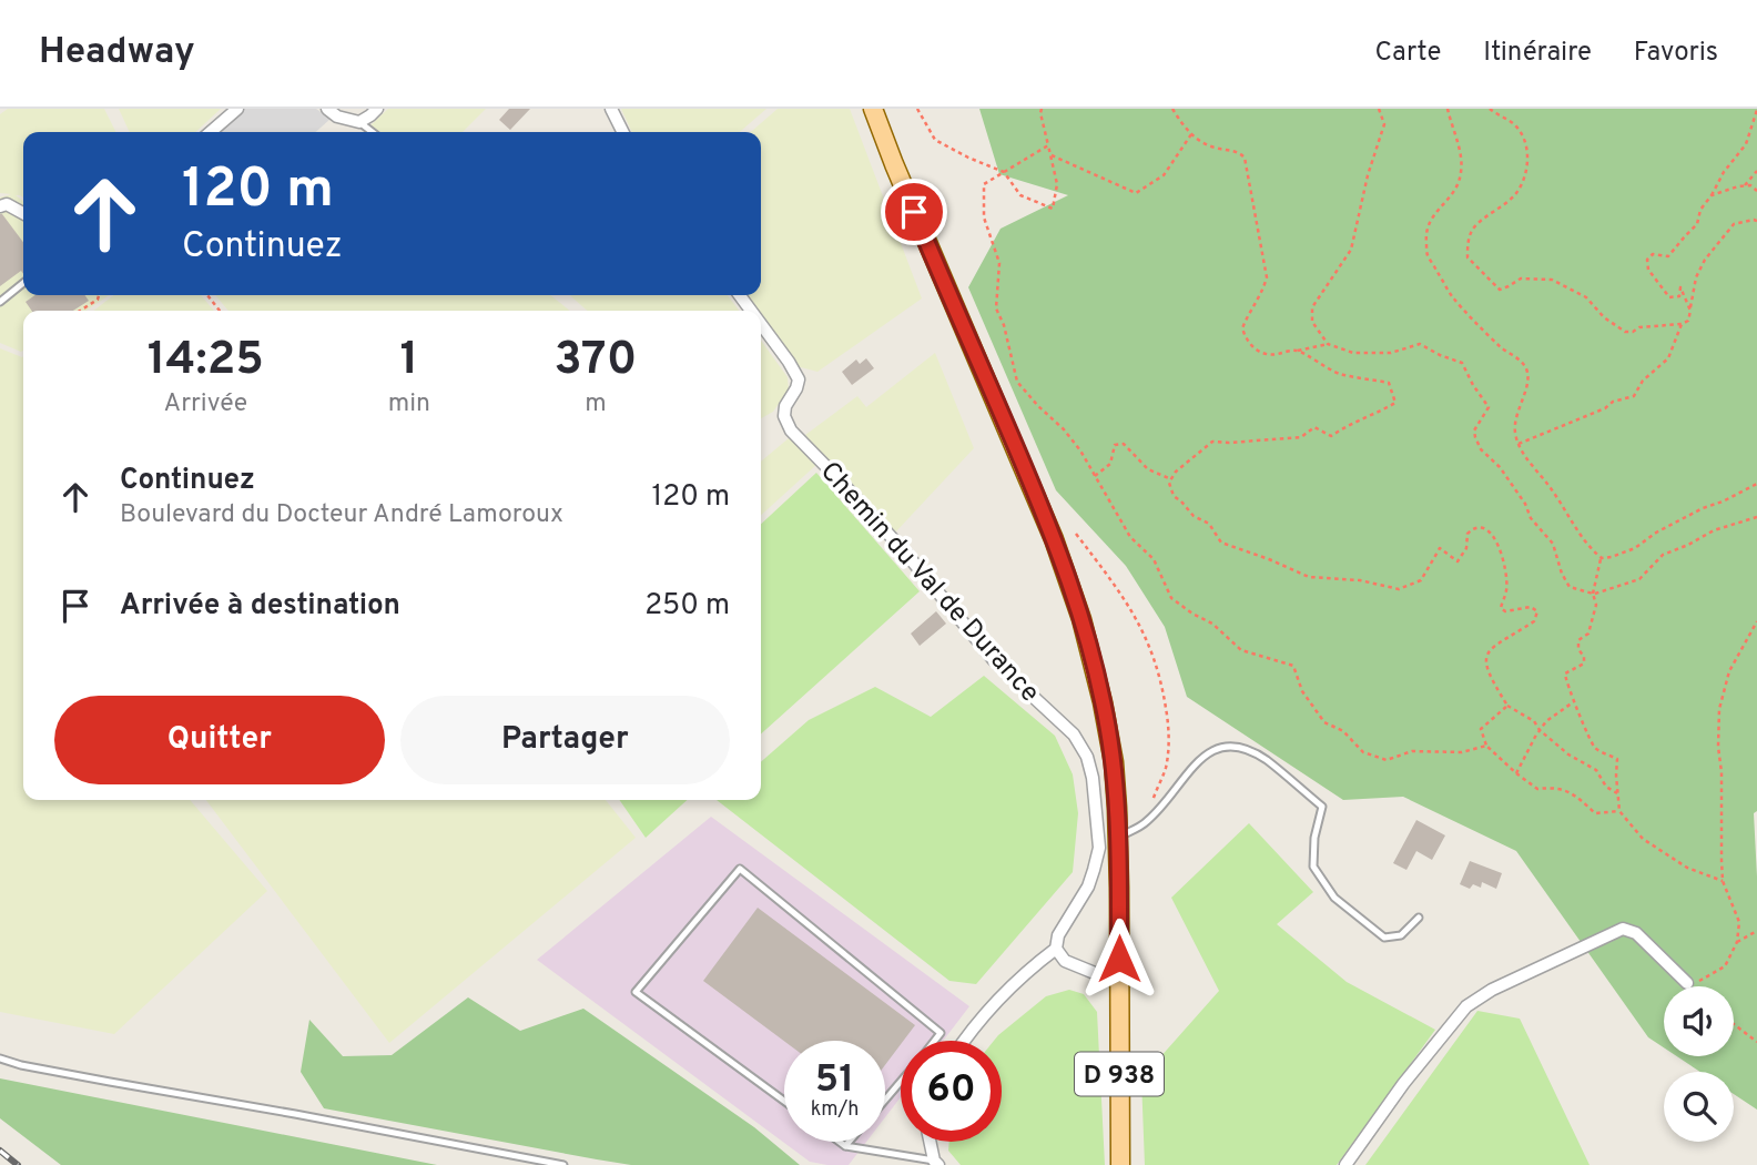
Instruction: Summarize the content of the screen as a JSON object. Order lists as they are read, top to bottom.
{
  "streets": {
    "main road": ["D 938"],
    "street": ["Chemin du Val de Durance"]
  },
  "page": {
    "header": "Headway",
    "nav": ["Carte", "Itinéraire", "Favoris"],
    "turn": ["120 m", "Continuez"],
    "eta": [
      "14:25",
      "Arrivée",
      "1",
      "min",
      "370",
      "m"
    ],
    "list": [
      {
        "name": "Continuez",
        "note": "Boulevard du Docteur André Lamoroux",
        "value": "120 m"
      },
      {
        "name": "Arrivée à destination",
        "value": "250 m"
      }
    ],
    "buttons": ["Quitter", "Partager"],
    "speed": "51 km/h",
    "limit": "60"
  }
}
